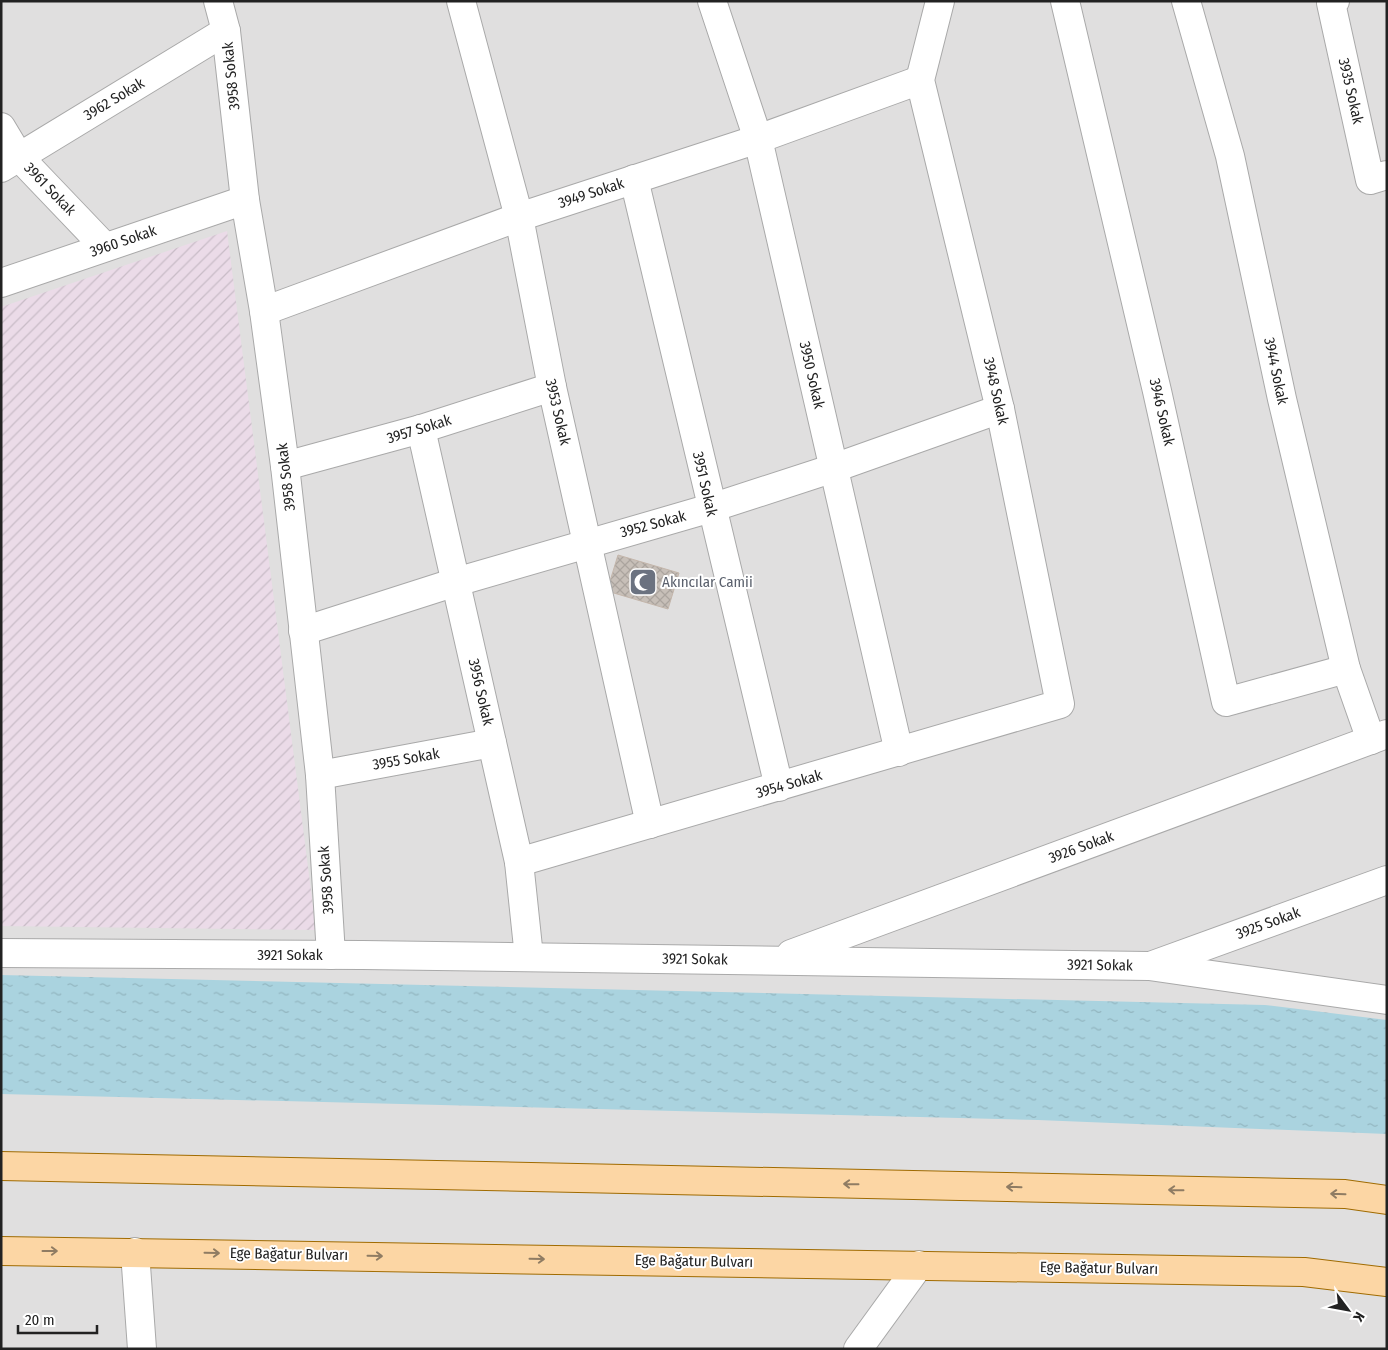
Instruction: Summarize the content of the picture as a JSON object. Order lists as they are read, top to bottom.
{
  "streets": {
    "main road": ["Ege Bağatur Bulvarı"],
    "street": [
      "3958 Sokak",
      "3935 Sokak",
      "3962 Sokak",
      "3961 Sokak",
      "3949 Sokak",
      "3960 Sokak",
      "3944 Sokak",
      "3950 Sokak",
      "3948 Sokak",
      "3953 Sokak",
      "3946 Sokak",
      "3957 Sokak",
      "3951 Sokak",
      "3952 Sokak",
      "3956 Sokak",
      "3955 Sokak",
      "3954 Sokak",
      "3926 Sokak",
      "3925 Sokak",
      "3921 Sokak"
    ]
  },
  "crossings": [
    ["3958 Sokak", "3962 Sokak"],
    ["3958 Sokak", "3949 Sokak"],
    ["3958 Sokak", "3960 Sokak"],
    ["3958 Sokak", "3957 Sokak"],
    ["3958 Sokak", "3952 Sokak"],
    ["3958 Sokak", "3955 Sokak"],
    ["3958 Sokak", "3921 Sokak"],
    ["3962 Sokak", "3961 Sokak"],
    ["3961 Sokak", "3960 Sokak"],
    ["3949 Sokak", "3950 Sokak"],
    ["3949 Sokak", "3948 Sokak"],
    ["3949 Sokak", "3953 Sokak"],
    ["3949 Sokak", "3951 Sokak"],
    ["3944 Sokak", "3946 Sokak"],
    ["3944 Sokak", "3926 Sokak"],
    ["3950 Sokak", "3952 Sokak"],
    ["3950 Sokak", "3954 Sokak"],
    ["3948 Sokak", "3952 Sokak"],
    ["3948 Sokak", "3954 Sokak"],
    ["3953 Sokak", "3957 Sokak"],
    ["3953 Sokak", "3952 Sokak"],
    ["3953 Sokak", "3954 Sokak"],
    ["3957 Sokak", "3956 Sokak"],
    ["3951 Sokak", "3952 Sokak"],
    ["3951 Sokak", "3954 Sokak"],
    ["3952 Sokak", "3956 Sokak"],
    ["3956 Sokak", "3955 Sokak"],
    ["3956 Sokak", "3954 Sokak"],
    ["3956 Sokak", "3921 Sokak"],
    ["3926 Sokak", "3921 Sokak"],
    ["3925 Sokak", "3921 Sokak"]
  ],
  "places": {
    "mosque": ["Akıncılar Camii"]
  },
  "scale_bar": "20 m",
  "north": "bottom right"
}
